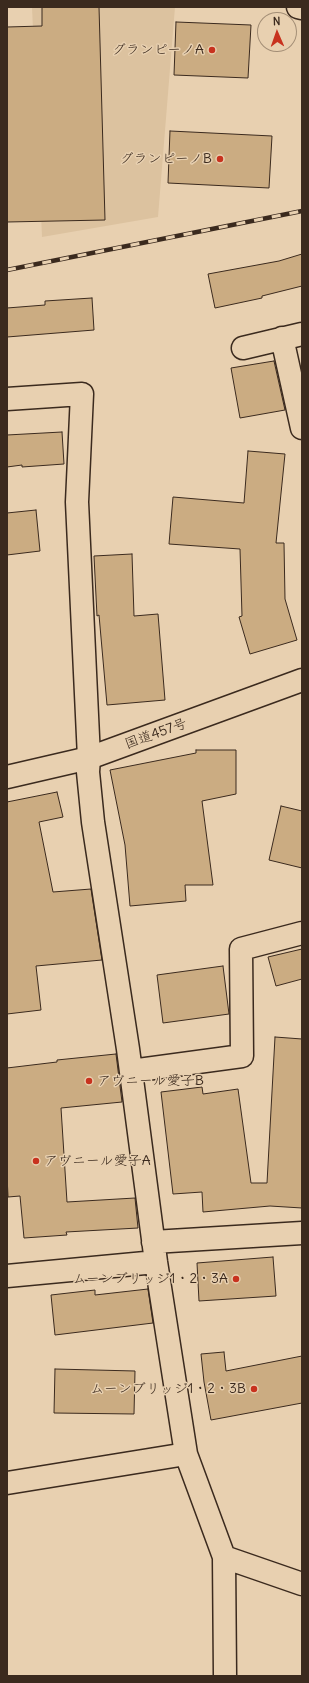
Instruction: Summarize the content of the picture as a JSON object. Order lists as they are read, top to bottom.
{
  "streets": {
    "main road": ["国道457号"]
  },
  "places": [
    "グランピーノA",
    "グランピーノB",
    "アヴニール愛子B",
    "アヴニール愛子A",
    "ムーンブリッジ1・2・3A",
    "ムーンブリッジ1・2・3B"
  ],
  "north": "top"
}
